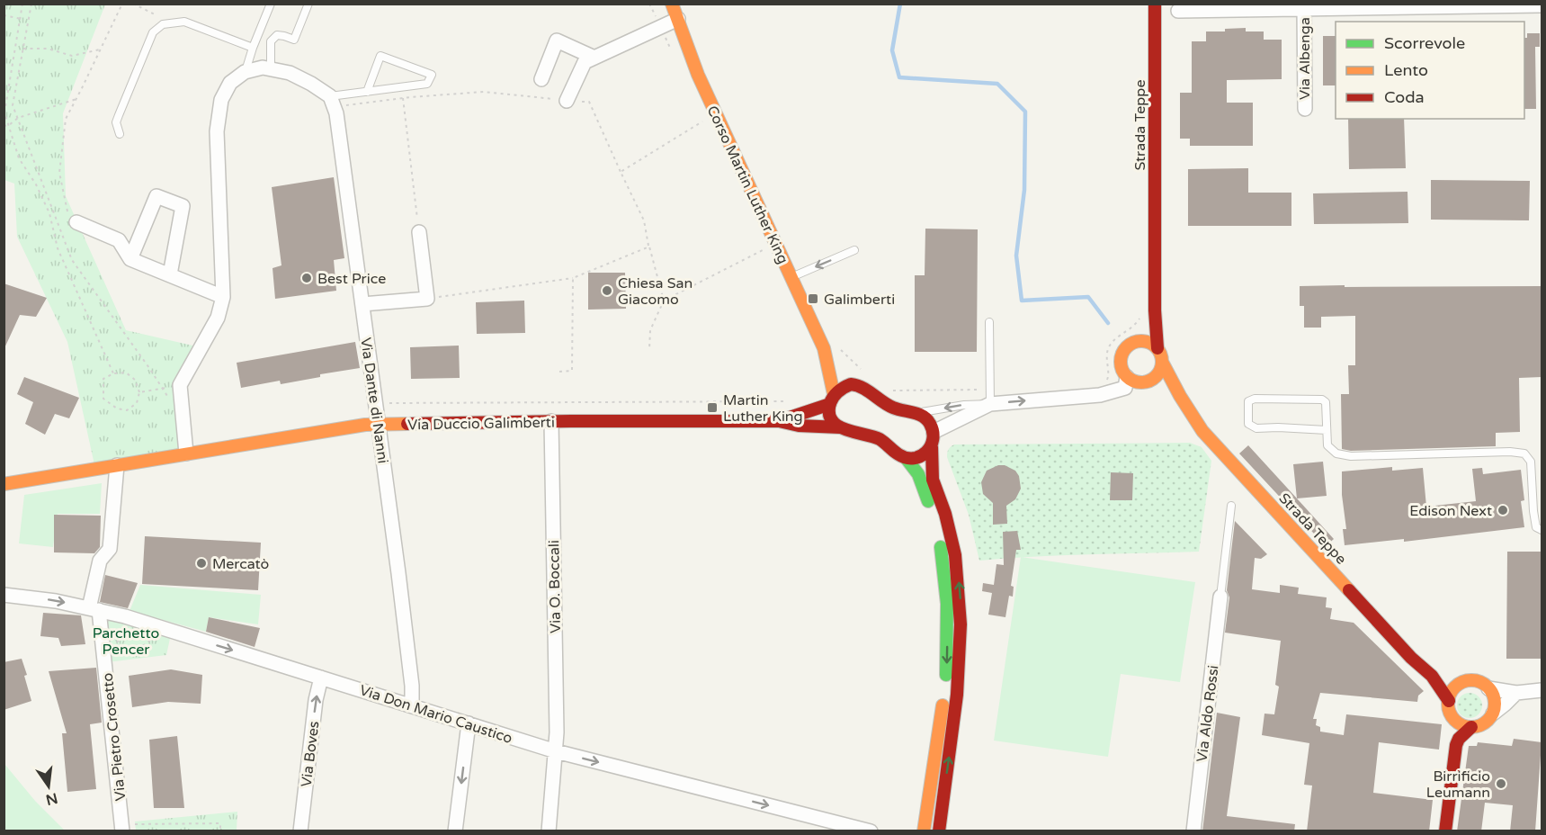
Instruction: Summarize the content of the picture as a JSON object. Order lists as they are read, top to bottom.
{
  "streets": {
    "street": [
      "Via Albenga",
      "Strada Teppe",
      "Corso Martin Luther King",
      "Via Dante di Nanni",
      "Via Duccio Galimberti",
      "Via O. Boccali",
      "Via Don Mario Caustico",
      "Via Aldo Rossi",
      "Via Pietro Crosetto",
      "Via Boves"
    ]
  },
  "crossings": [
    ["Corso Martin Luther King", "Via Duccio Galimberti"],
    ["Via Dante di Nanni", "Via Duccio Galimberti"],
    ["Via Dante di Nanni", "Via Don Mario Caustico"],
    ["Via Duccio Galimberti", "Via O. Boccali"],
    ["Via Duccio Galimberti", "Via Pietro Crosetto"],
    ["Via O. Boccali", "Via Don Mario Caustico"],
    ["Via Don Mario Caustico", "Via Pietro Crosetto"],
    ["Via Don Mario Caustico", "Via Boves"]
  ],
  "one_way": ["Via Don Mario Caustico", "Via Boves"],
  "parks": ["Parchetto Pencer"],
  "places": {
    "other": [
      "Best Price",
      "Chiesa San Giacomo",
      "Edison Next",
      "Mercatò",
      "Birrificio Leumann"
    ],
    "transit": ["Galimberti", "Martin Luther King"]
  },
  "legend": ["Scorrevole", "Lento", "Coda"],
  "north": "bottom"
}
